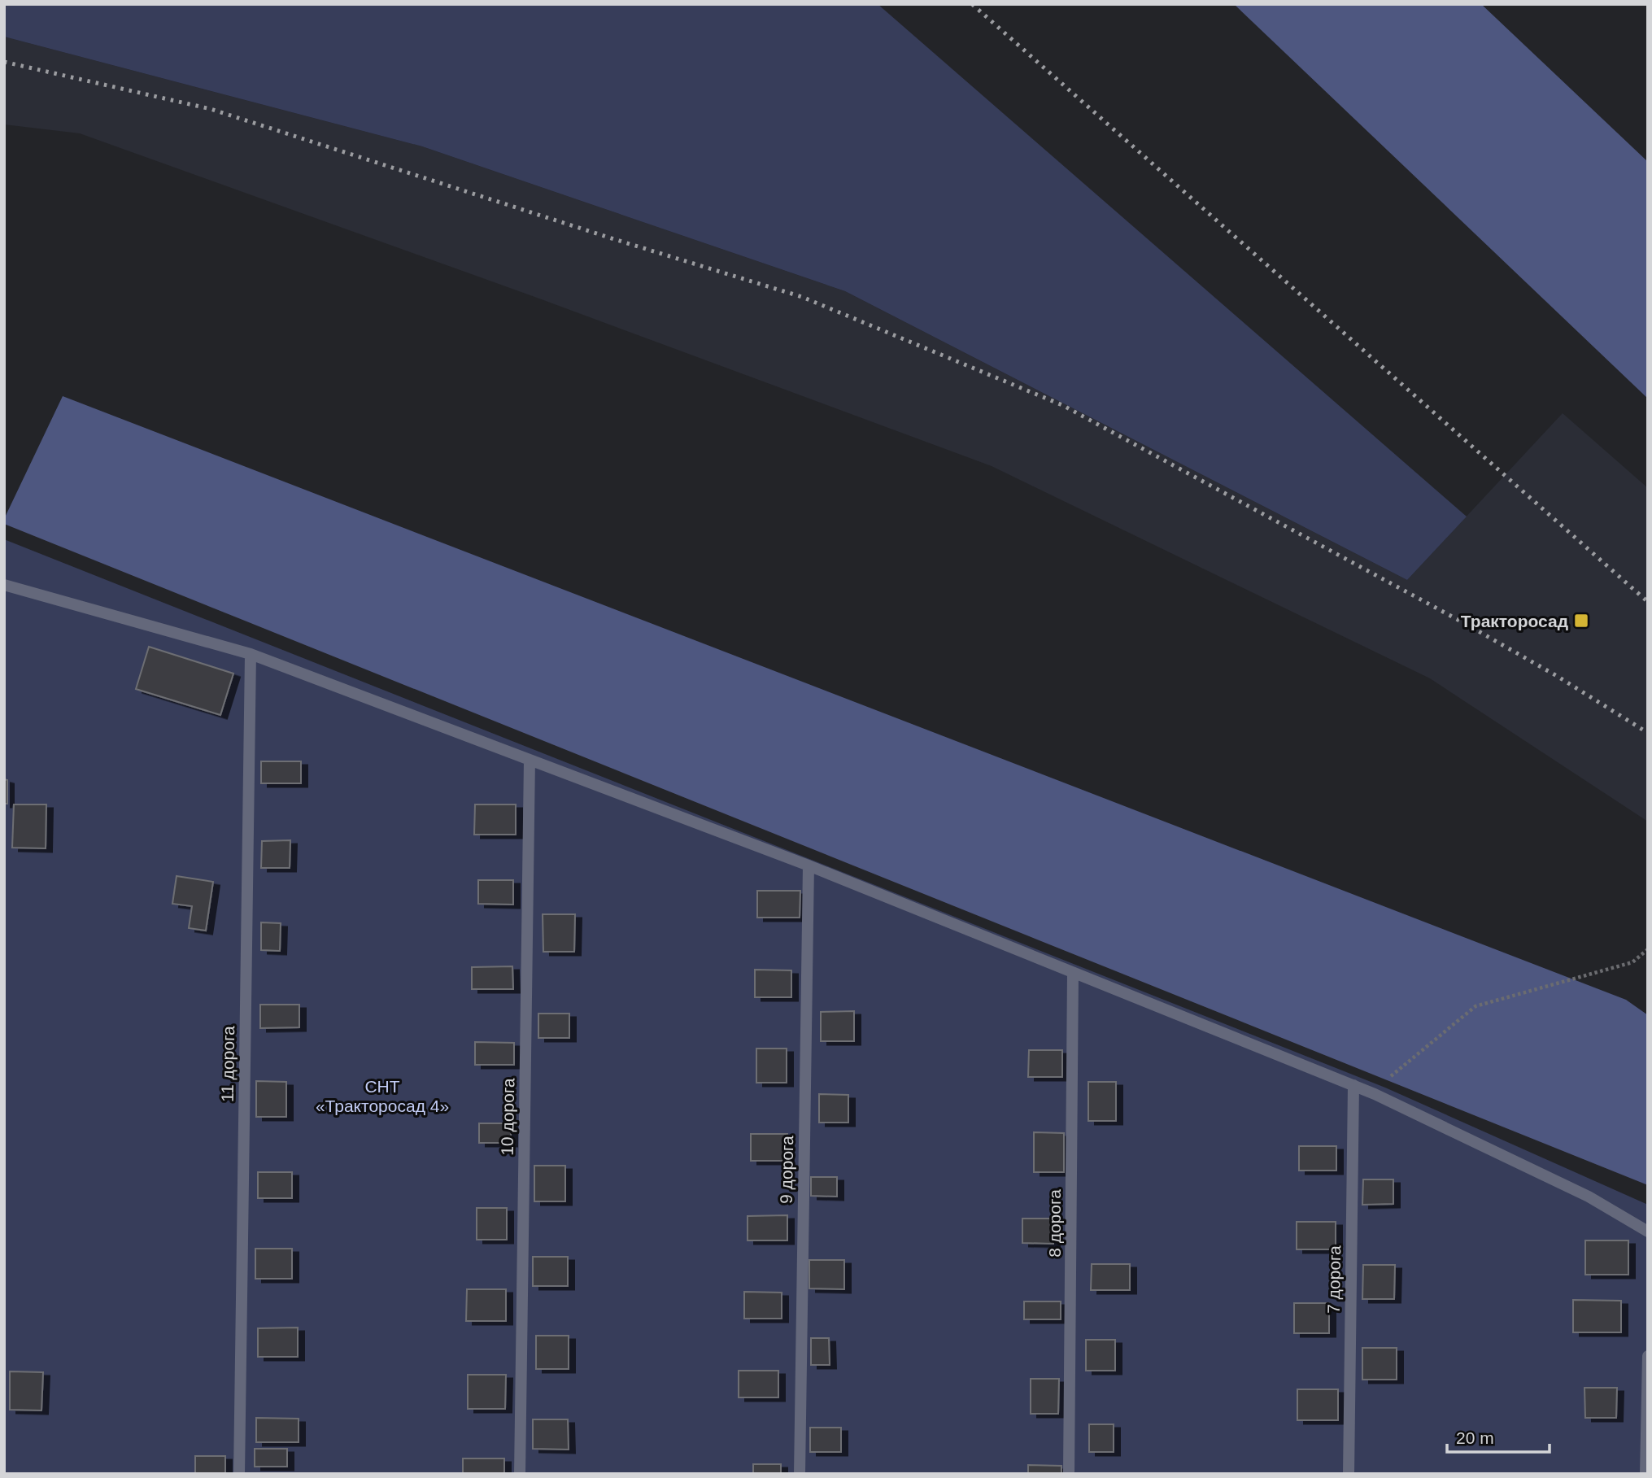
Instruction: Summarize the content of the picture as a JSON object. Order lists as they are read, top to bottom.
{
  "streets": {
    "street": [
      "11 дорога",
      "10 дорога",
      "9 дорога",
      "8 дорога",
      "7 дорога"
    ]
  },
  "parks": ["СНТ «Тракторосад 4»"],
  "places": {
    "transit": ["Тракторосад"]
  },
  "scale_bar": "20 m"
}
